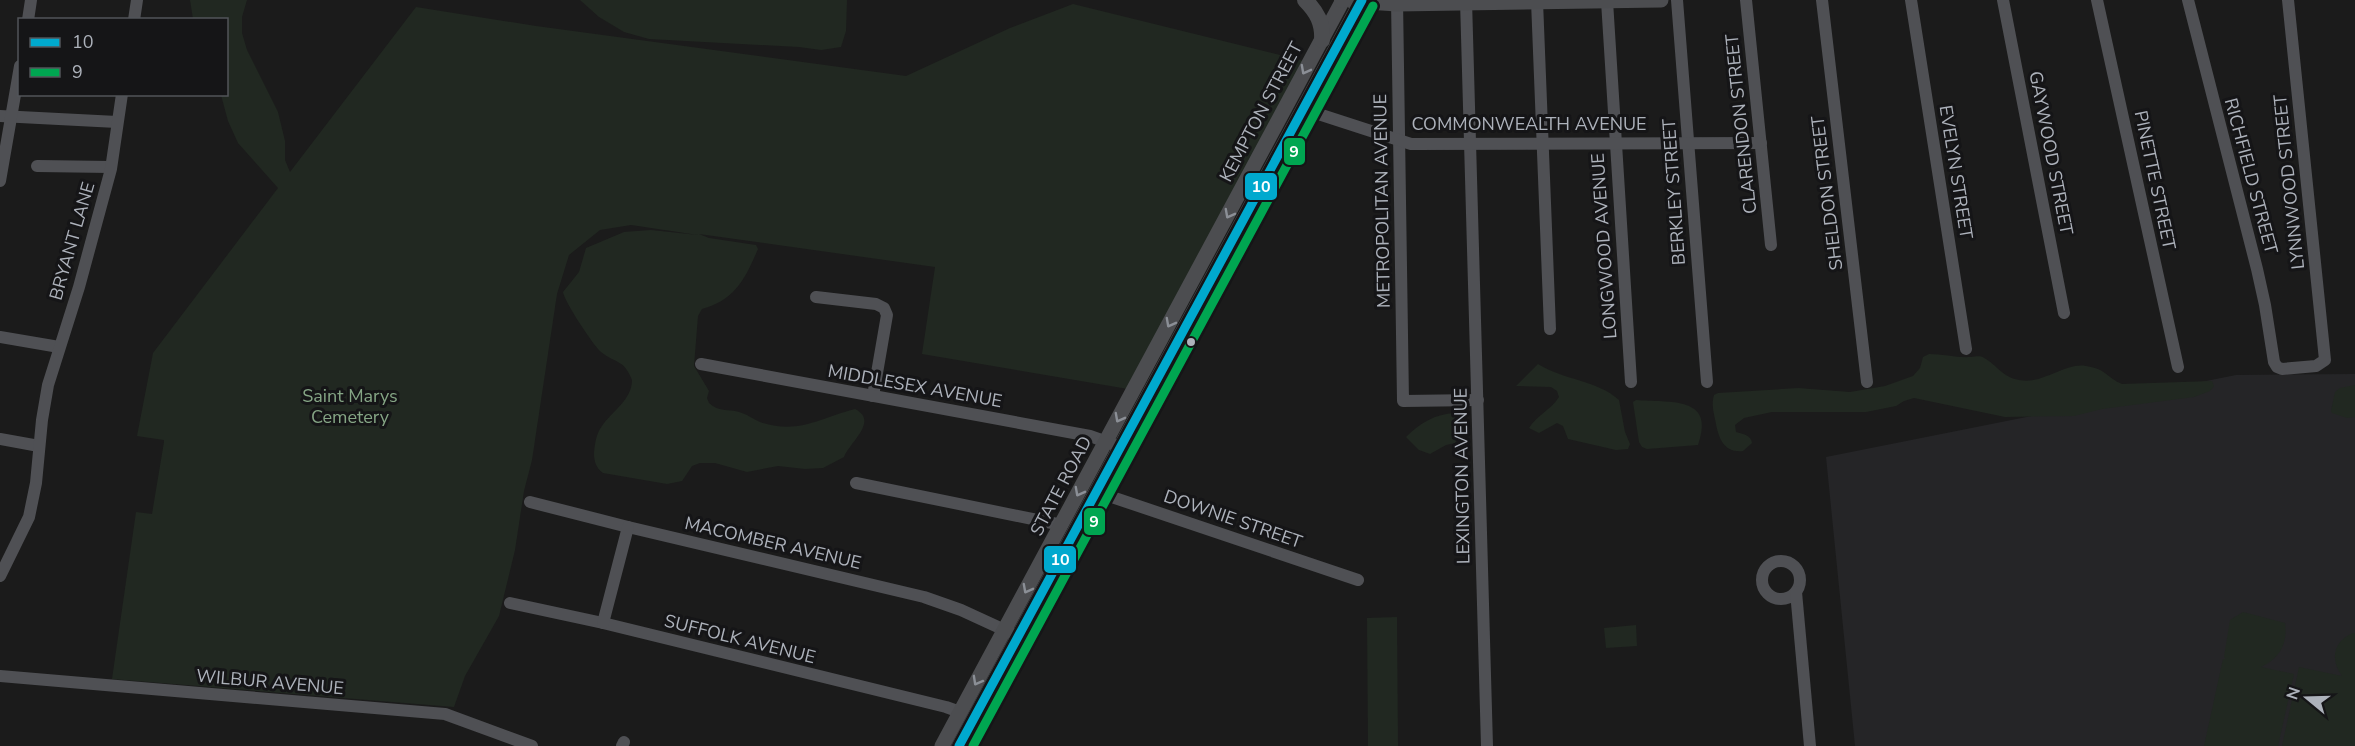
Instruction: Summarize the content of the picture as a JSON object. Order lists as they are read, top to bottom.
{
  "streets": {
    "main road": ["KEMPTON STREET", "STATE ROAD"],
    "street": [
      "COMMONWEALTH AVENUE",
      "CLARENDON STREET",
      "GAYWOOD STREET",
      "EVELYN STREET",
      "RICHFIELD STREET",
      "PINETTE STREET",
      "LYNNWOOD STREET",
      "BERKLEY STREET",
      "SHELDON STREET",
      "METROPOLITAN AVENUE",
      "BRYANT LANE",
      "LONGWOOD AVENUE",
      "MIDDLESEX AVENUE",
      "LEXINGTON AVENUE",
      "DOWNIE STREET",
      "MACOMBER AVENUE",
      "SUFFOLK AVENUE",
      "WILBUR AVENUE"
    ]
  },
  "crossings": [
    ["KEMPTON STREET", "COMMONWEALTH AVENUE"],
    ["KEMPTON STREET", "STATE ROAD"],
    ["COMMONWEALTH AVENUE", "CLARENDON STREET"],
    ["COMMONWEALTH AVENUE", "BERKLEY STREET"],
    ["COMMONWEALTH AVENUE", "METROPOLITAN AVENUE"],
    ["COMMONWEALTH AVENUE", "LONGWOOD AVENUE"],
    ["COMMONWEALTH AVENUE", "LEXINGTON AVENUE"],
    ["RICHFIELD STREET", "LYNNWOOD STREET"],
    ["METROPOLITAN AVENUE", "LEXINGTON AVENUE"],
    ["MIDDLESEX AVENUE", "STATE ROAD"],
    ["STATE ROAD", "DOWNIE STREET"],
    ["STATE ROAD", "MACOMBER AVENUE"],
    ["STATE ROAD", "SUFFOLK AVENUE"]
  ],
  "parks": ["Saint Marys Cemetery"],
  "lines": ["transit line 10", "transit line 9"],
  "legend": ["10", "9"],
  "north": "left"
}
